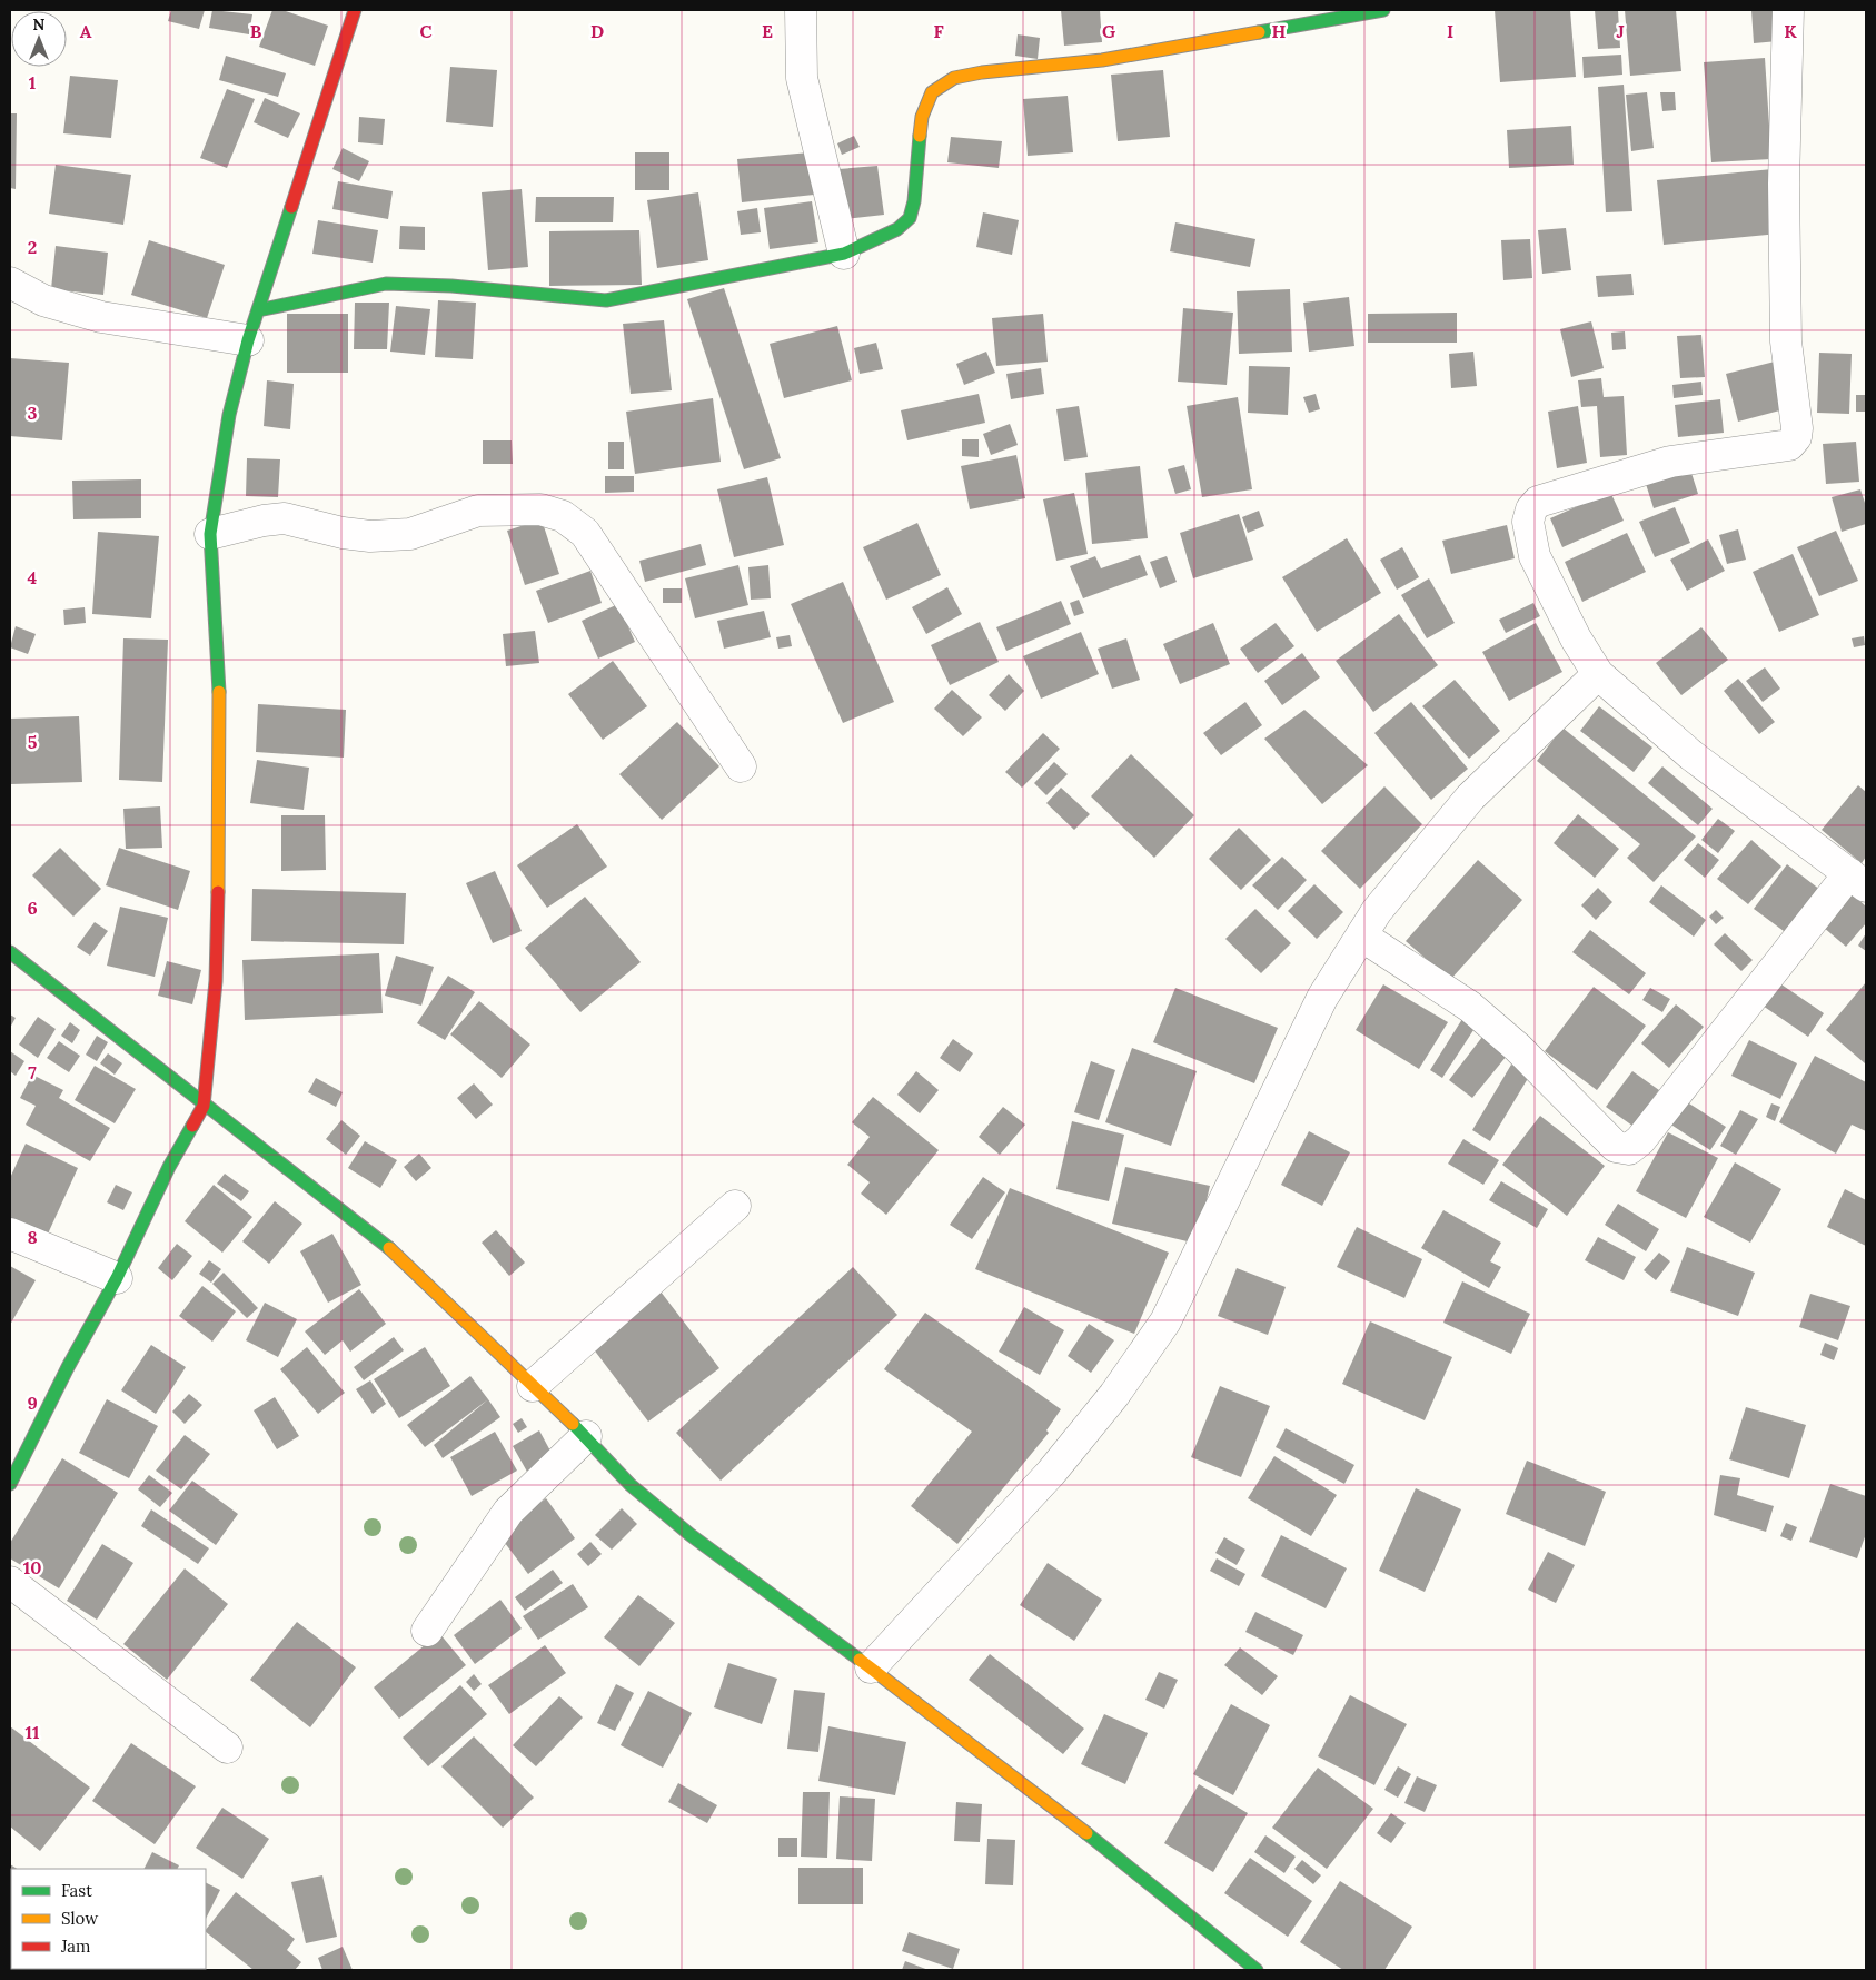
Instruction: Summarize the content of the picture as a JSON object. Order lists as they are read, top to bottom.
{
  "legend": ["Fast", "Slow", "Jam"],
  "north": "top",
  "grid": {
    "columns": [
      "A",
      "B",
      "C",
      "D",
      "E",
      "F",
      "G",
      "H",
      "I",
      "J",
      "K"
    ],
    "rows": [
      "1",
      "2",
      "3",
      "4",
      "5",
      "6",
      "7",
      "8",
      "9",
      "10",
      "11"
    ]
  }
}
